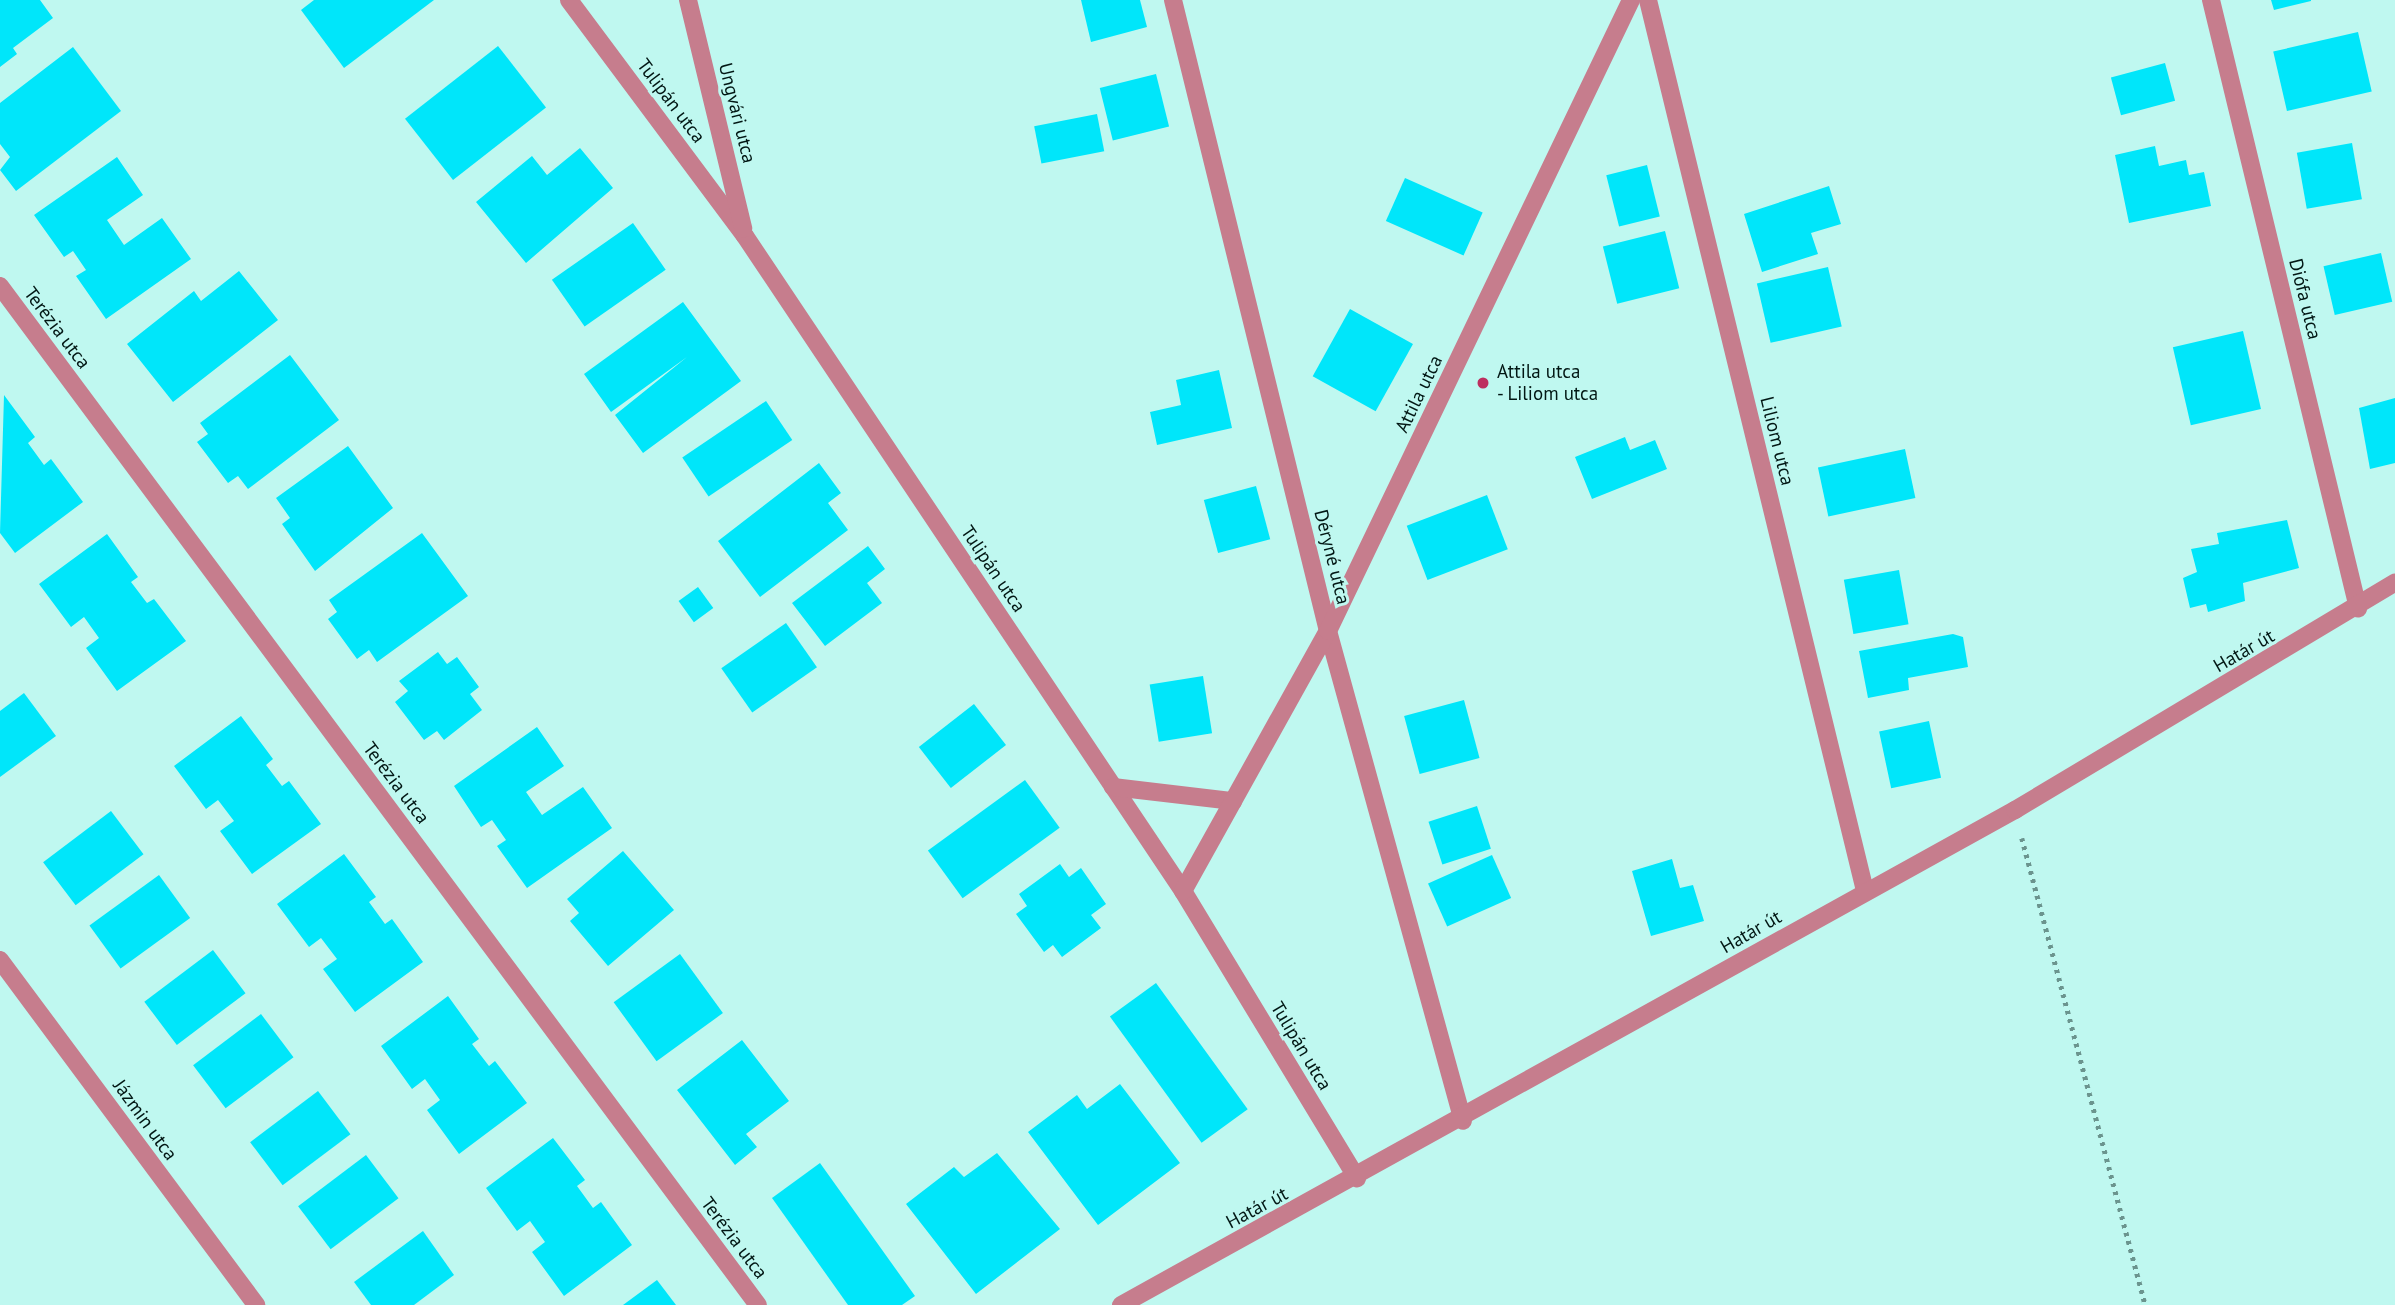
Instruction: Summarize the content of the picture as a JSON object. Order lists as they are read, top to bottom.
{
  "streets": {
    "street": [
      "Tulipán utca",
      "Ungvári utca",
      "Diófa utca",
      "Terézia utca",
      "Attila utca",
      "Liliom utca",
      "Déryné utca",
      "Határ út",
      "Jázmin utca"
    ]
  },
  "crossings": [
    ["Tulipán utca", "Ungvári utca"],
    ["Tulipán utca", "Attila utca"],
    ["Tulipán utca", "Határ út"],
    ["Diófa utca", "Határ út"],
    ["Attila utca", "Déryné utca"],
    ["Liliom utca", "Határ út"],
    ["Déryné utca", "Határ út"]
  ],
  "places": ["Attila utca - Liliom utca"]
}
